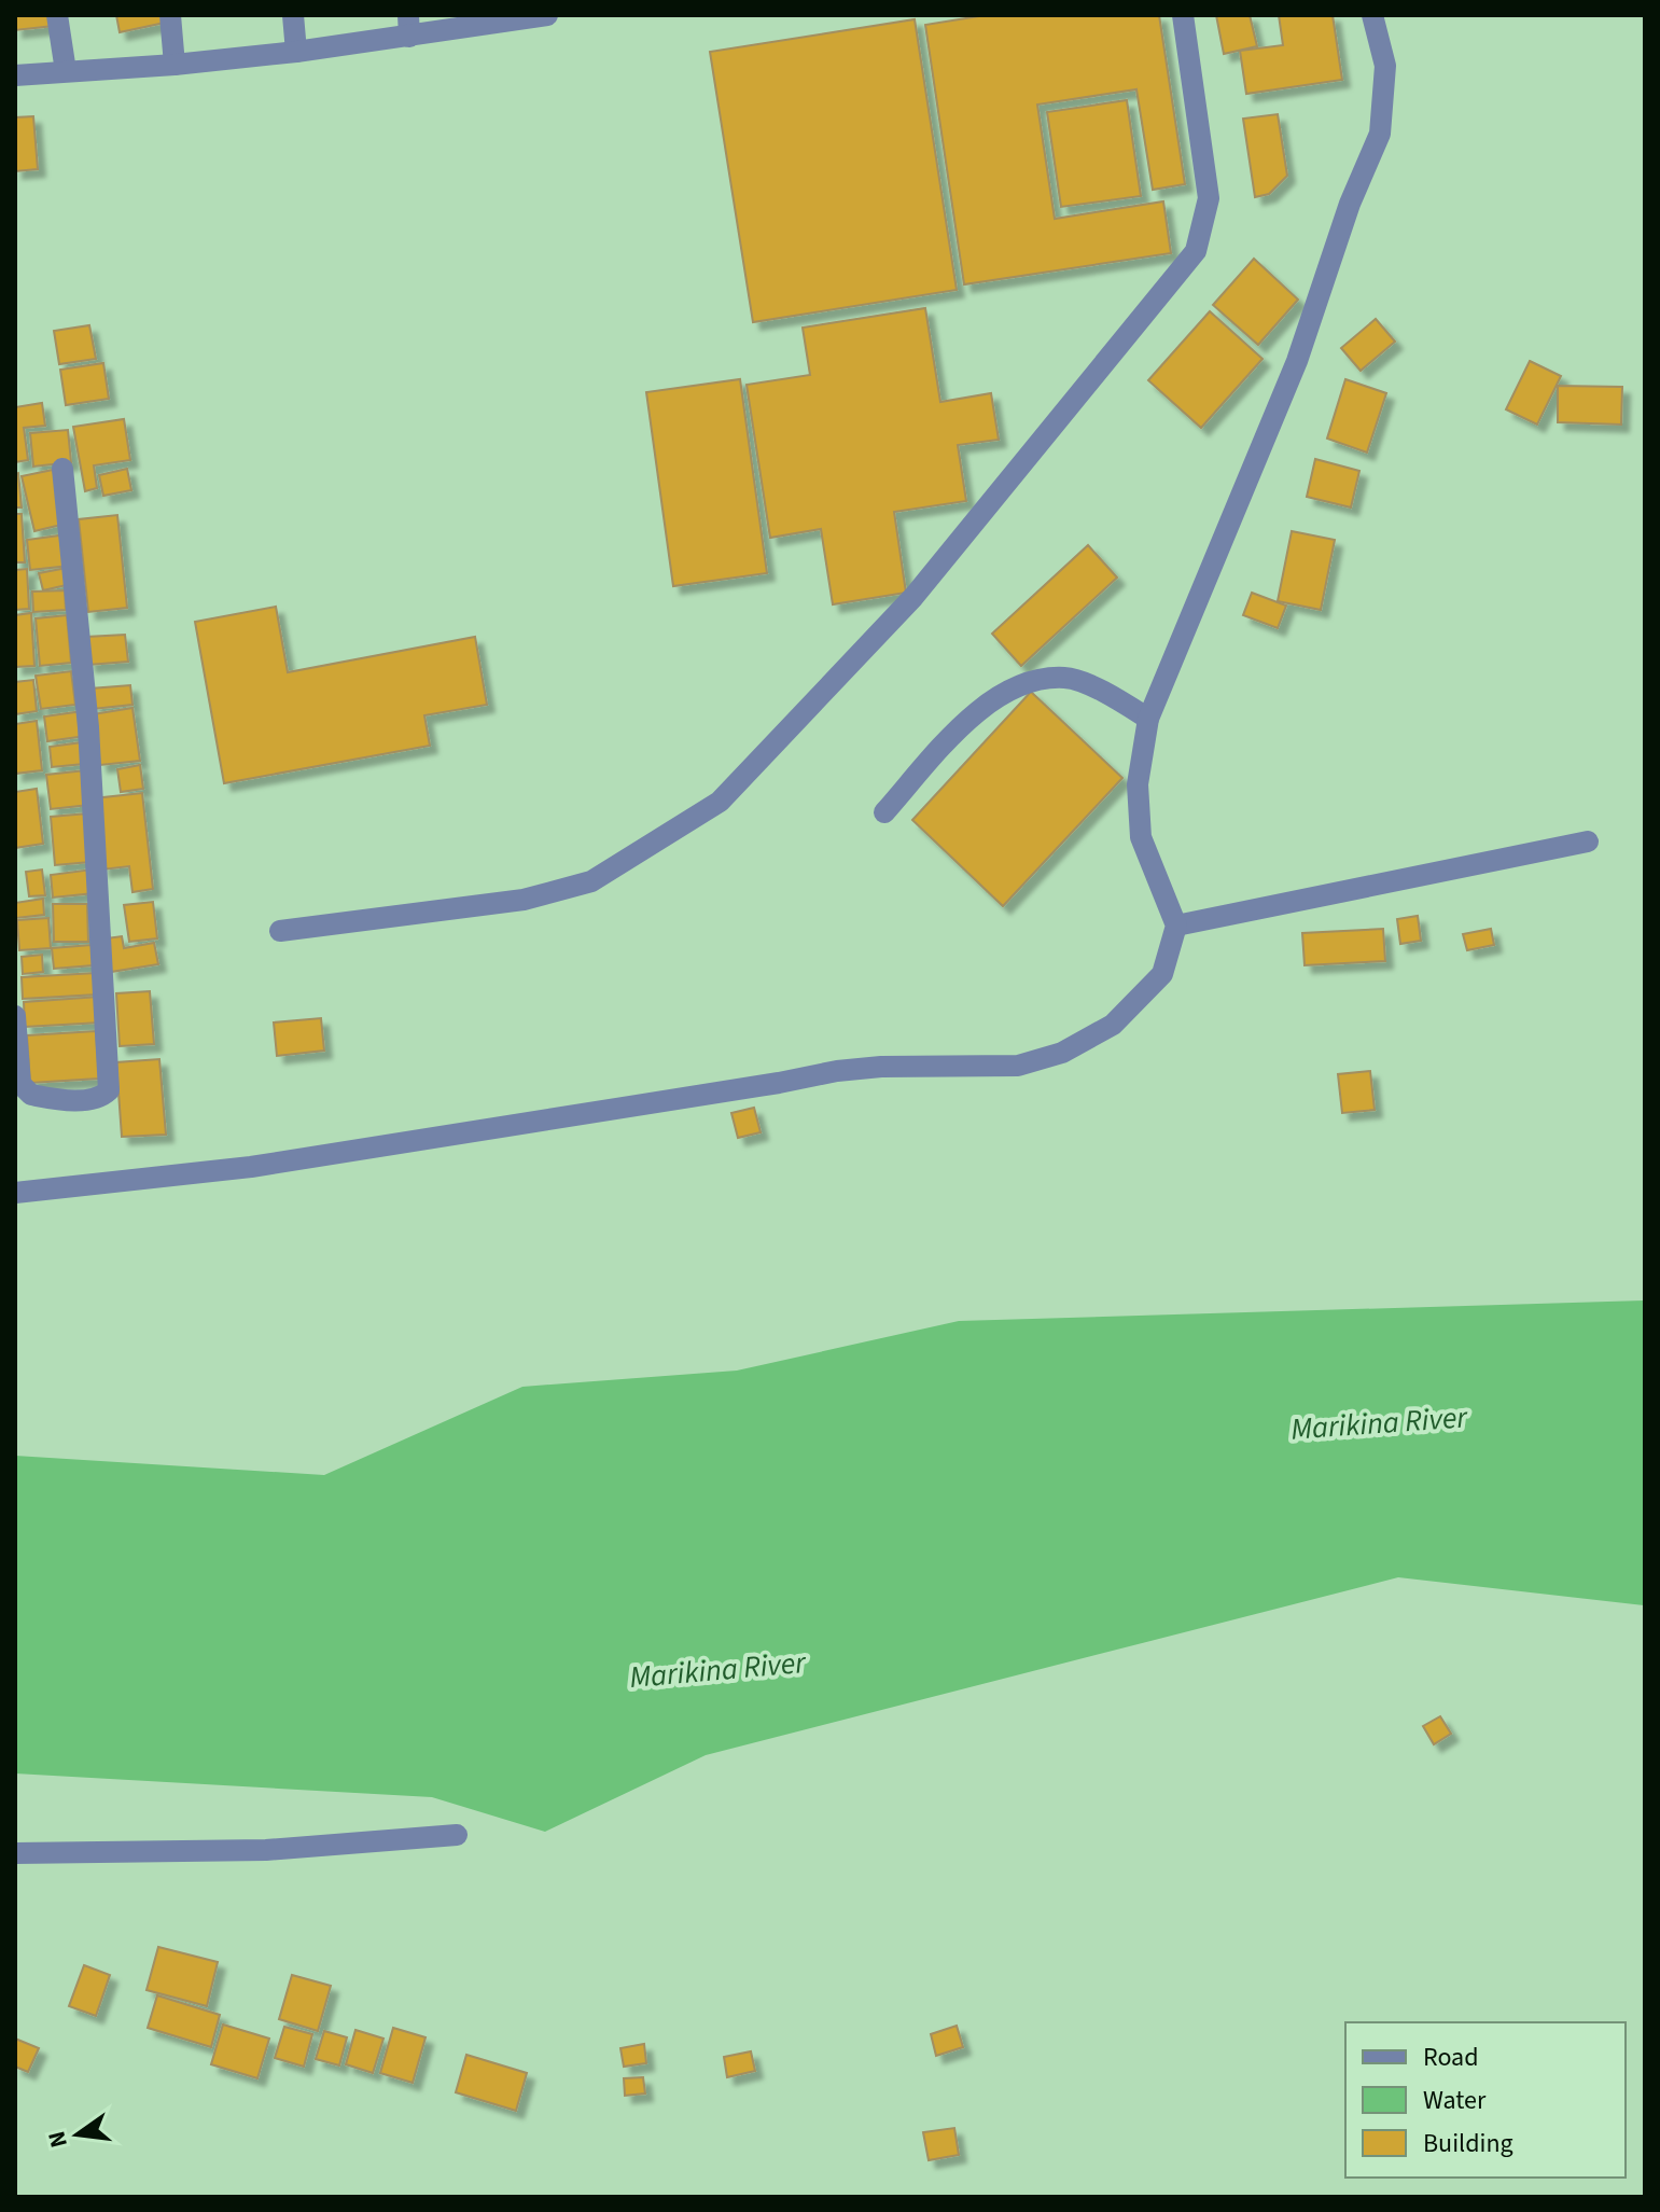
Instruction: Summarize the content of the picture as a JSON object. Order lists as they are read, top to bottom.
{
  "water": ["Marikina River"],
  "legend": ["Road", "Water", "Building"],
  "north": "left"
}
